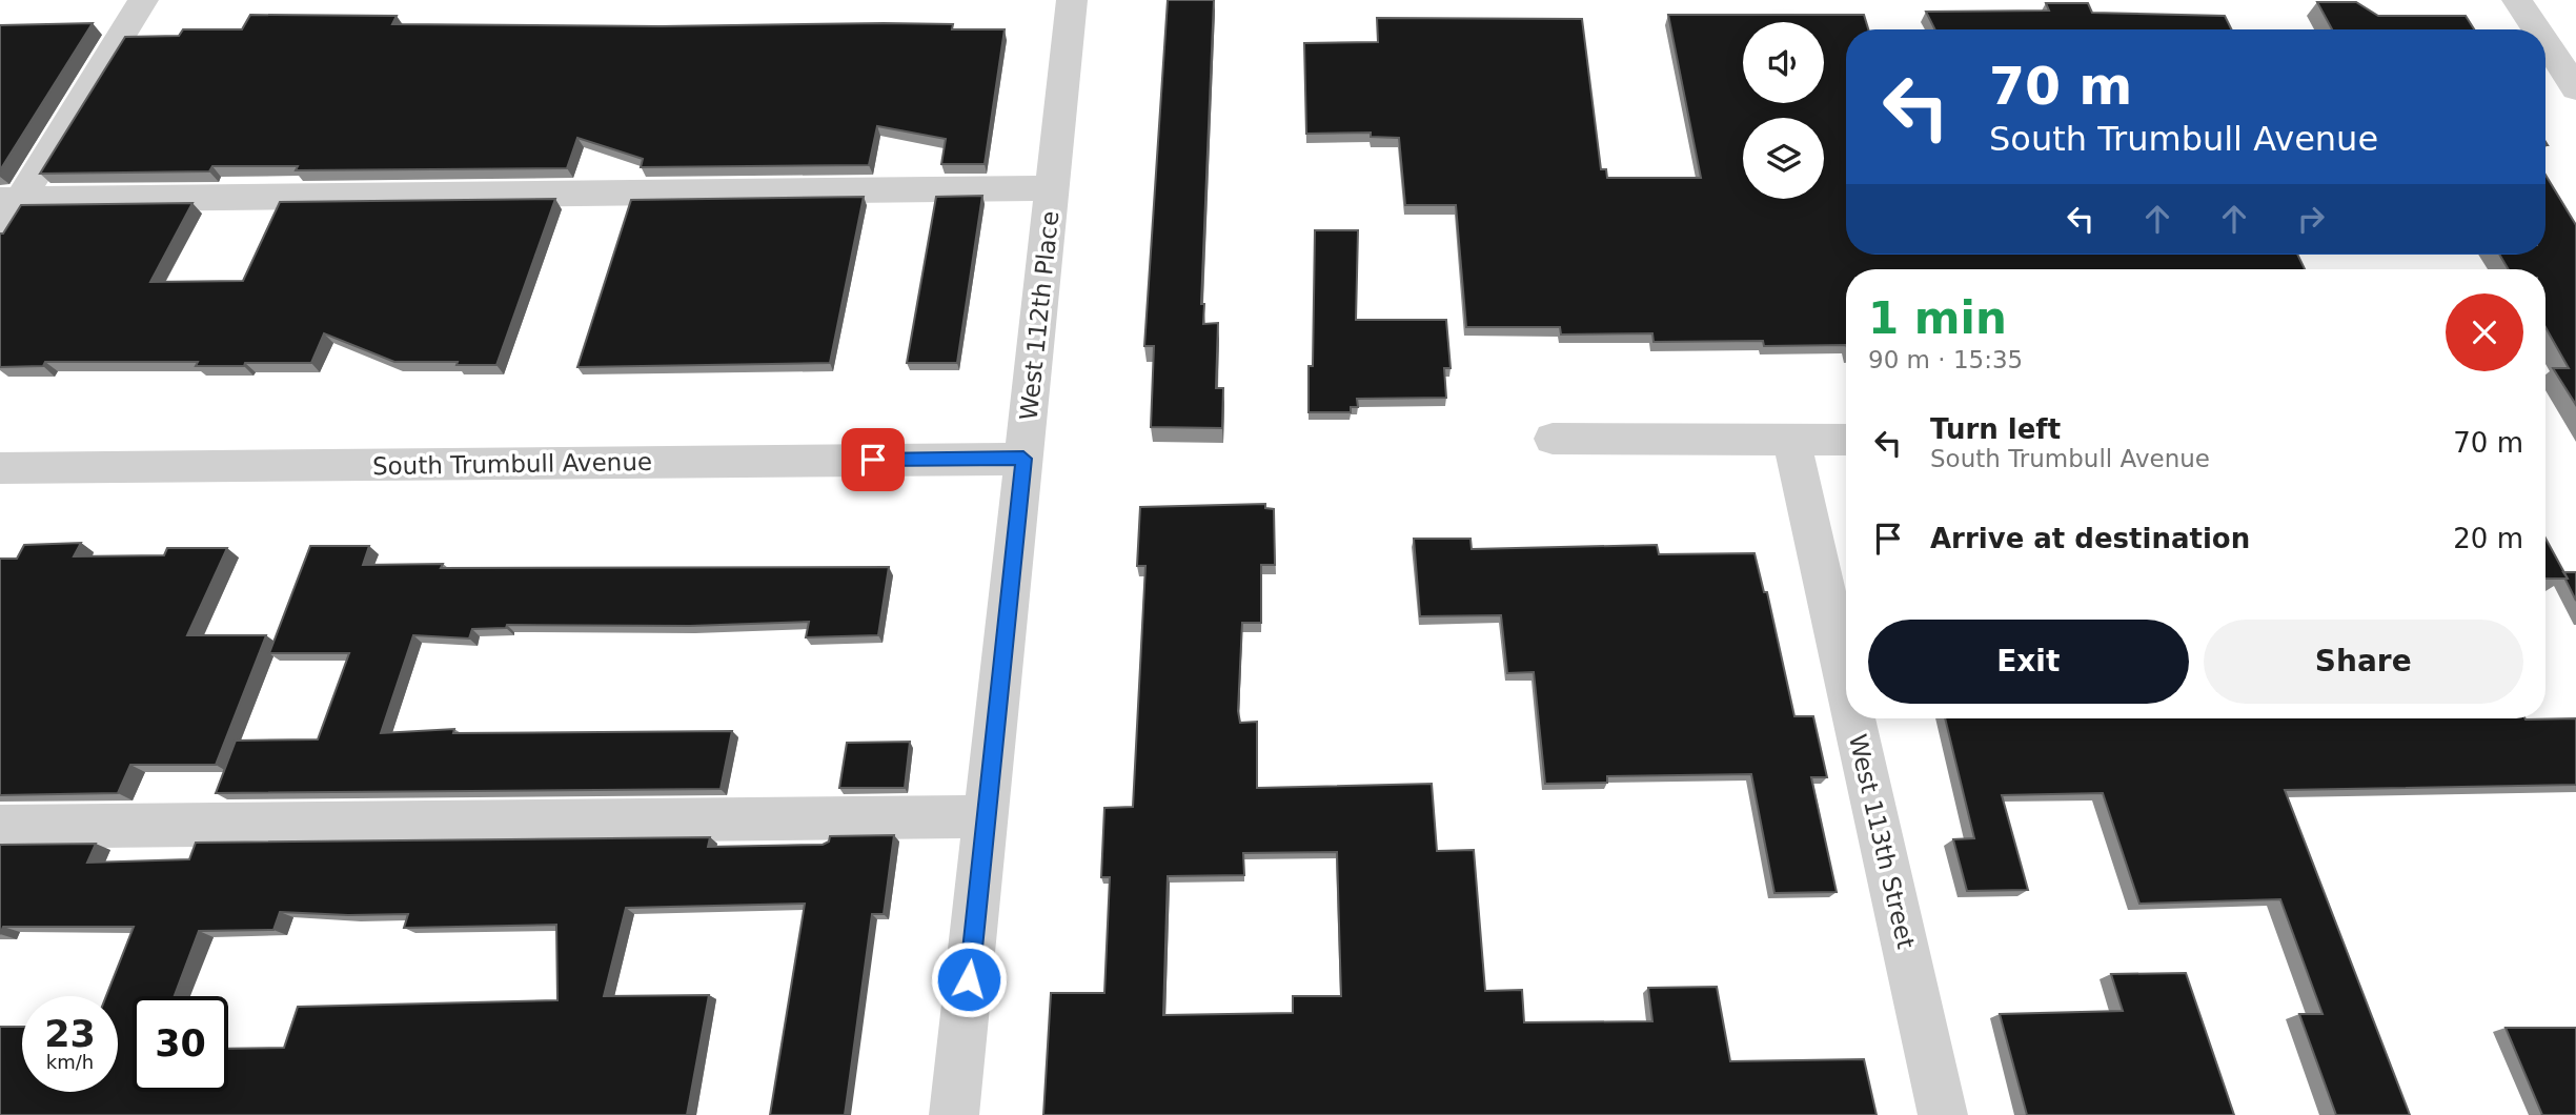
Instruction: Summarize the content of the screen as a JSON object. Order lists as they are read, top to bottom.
{
  "streets": {
    "street": ["West 112th Place", "South Trumbull Avenue", "West 113th Street"]
  },
  "crossings": [
    ["West 112th Place", "South Trumbull Avenue"]
  ],
  "page": {
    "turn": ["70 m", "South Trumbull Avenue"],
    "heading": ["1 min", "90 m · 15:35"],
    "list": [
      {
        "name": "Turn left",
        "note": "South Trumbull Avenue",
        "value": "70 m"
      },
      {
        "name": "Arrive at destination",
        "value": "20 m"
      }
    ],
    "buttons": ["Exit", "Share"],
    "speed": "23 km/h",
    "limit": "30"
  }
}
